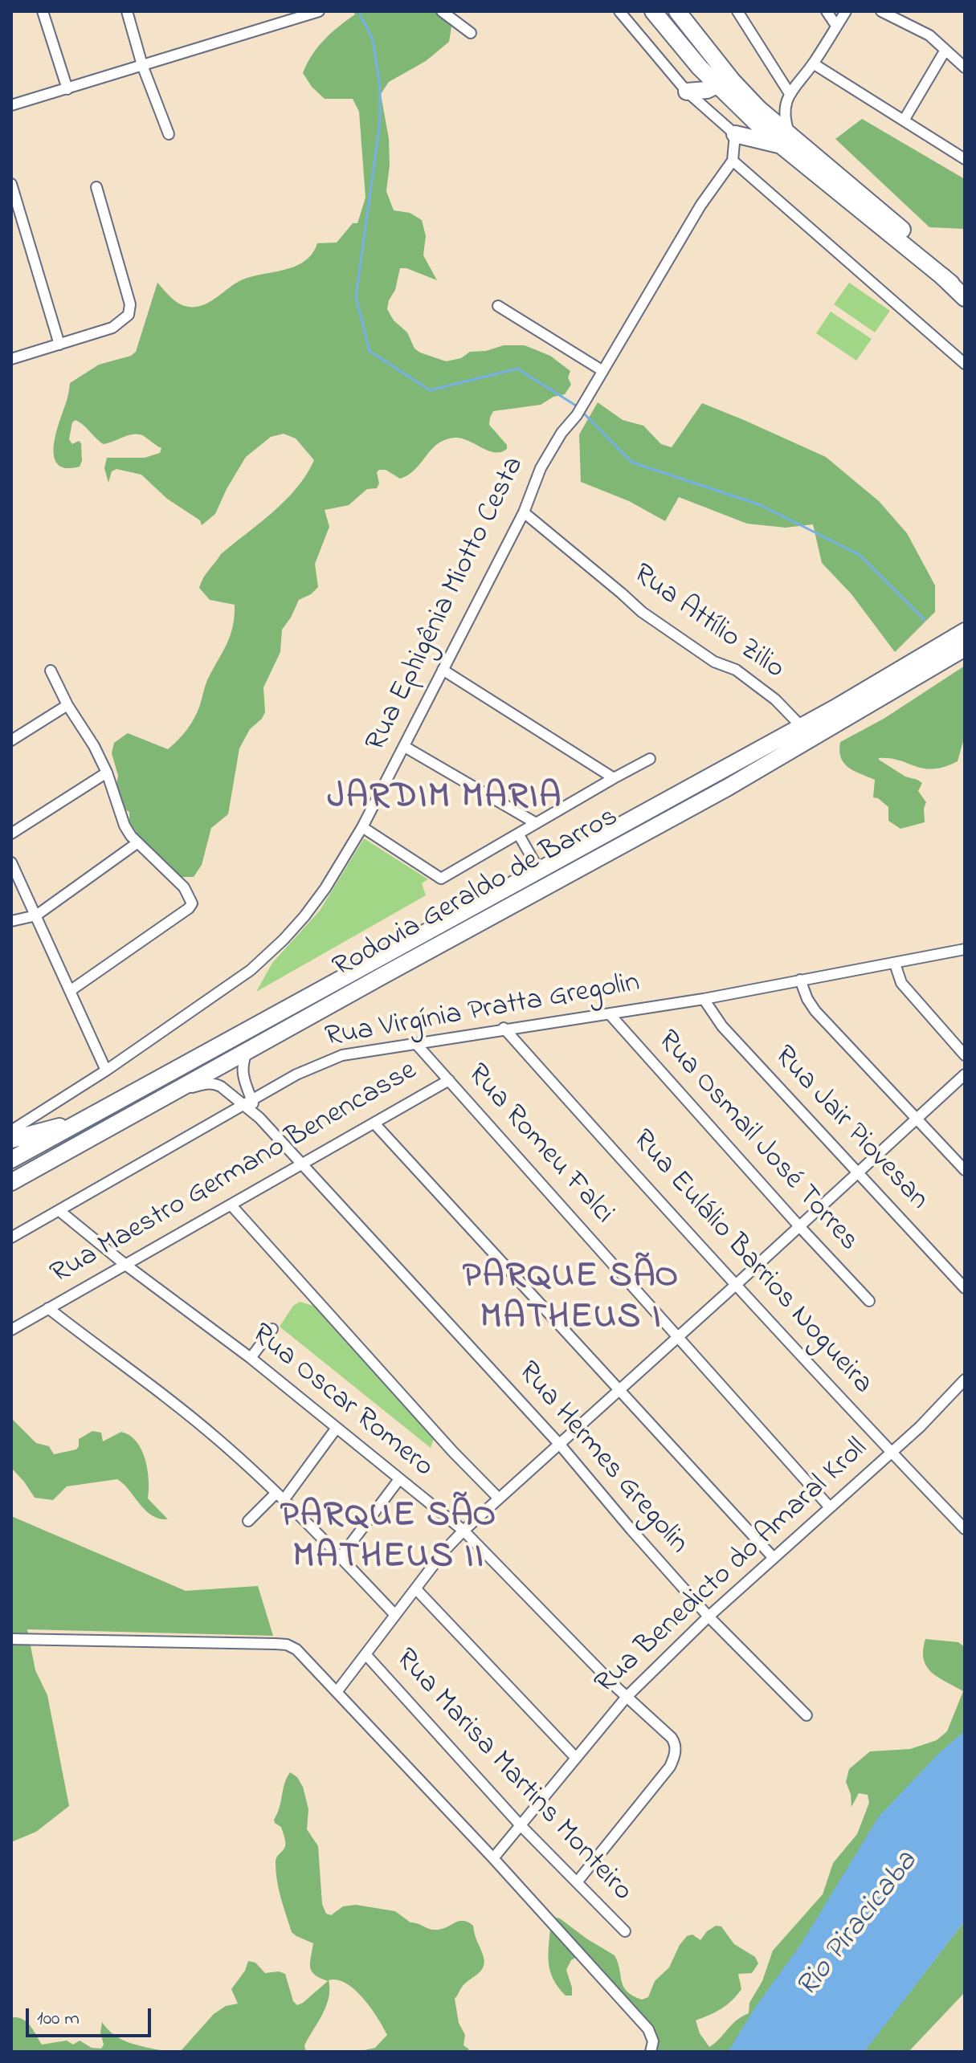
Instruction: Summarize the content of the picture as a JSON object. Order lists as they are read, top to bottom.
{
  "streets": {
    "main road": ["Rodovia Geraldo de Barros"],
    "street": [
      "Rua Ephigênia Miotto Cesta",
      "Rua Attílio Zilio",
      "Rua Virgínia Pratta Gregolin",
      "Rua Jair Piovesan",
      "Rua Osmail José Torres",
      "Rua Romeu Falci",
      "Rua Maestro Germano Benencasse",
      "Rua Eulálio Barrios Nogueira",
      "Rua Oscar Romero",
      "Rua Hermes Gregolin",
      "Rua Benedicto do Amaral Kroll",
      "Rua Marisa Martins Monteiro"
    ]
  },
  "crossings": [
    ["Rua Ephigênia Miotto Cesta", "Rua Attílio Zilio"],
    ["Rua Attílio Zilio", "Rodovia Geraldo de Barros"],
    ["Rua Virgínia Pratta Gregolin", "Rua Jair Piovesan"],
    ["Rua Virgínia Pratta Gregolin", "Rua Osmail José Torres"],
    ["Rua Virgínia Pratta Gregolin", "Rua Romeu Falci"],
    ["Rua Virgínia Pratta Gregolin", "Rua Eulálio Barrios Nogueira"],
    ["Rua Virgínia Pratta Gregolin", "Rua Oscar Romero"],
    ["Rua Virgínia Pratta Gregolin", "Rua Hermes Gregolin"],
    ["Rua Romeu Falci", "Rua Maestro Germano Benencasse"],
    ["Rua Romeu Falci", "Rua Benedicto do Amaral Kroll"],
    ["Rua Maestro Germano Benencasse", "Rua Oscar Romero"],
    ["Rua Maestro Germano Benencasse", "Rua Hermes Gregolin"],
    ["Rua Eulálio Barrios Nogueira", "Rua Benedicto do Amaral Kroll"],
    ["Rua Oscar Romero", "Rua Benedicto do Amaral Kroll"],
    ["Rua Oscar Romero", "Rua Marisa Martins Monteiro"],
    ["Rua Hermes Gregolin", "Rua Benedicto do Amaral Kroll"],
    ["Rua Benedicto do Amaral Kroll", "Rua Marisa Martins Monteiro"]
  ],
  "districts": ["JARDIM MARIA", "PARQUE SÃO MATHEUS I", "PARQUE SÃO MATHEUS II"],
  "water": ["Rio Piracicaba"],
  "scale_bar": "100 m"
}
